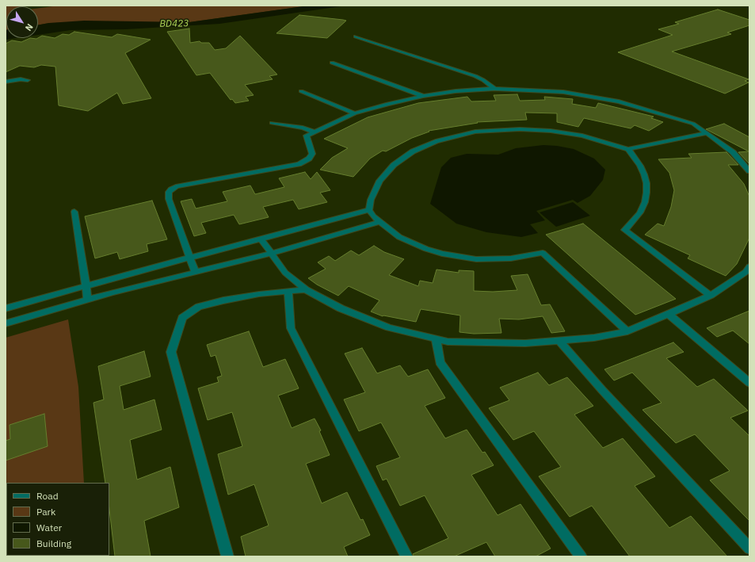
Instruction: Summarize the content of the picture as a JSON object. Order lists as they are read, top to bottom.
{
  "water": ["BD423"],
  "legend": [
    "Road",
    "Park",
    "Water",
    "Building"
  ],
  "north": "bottom right"
}
